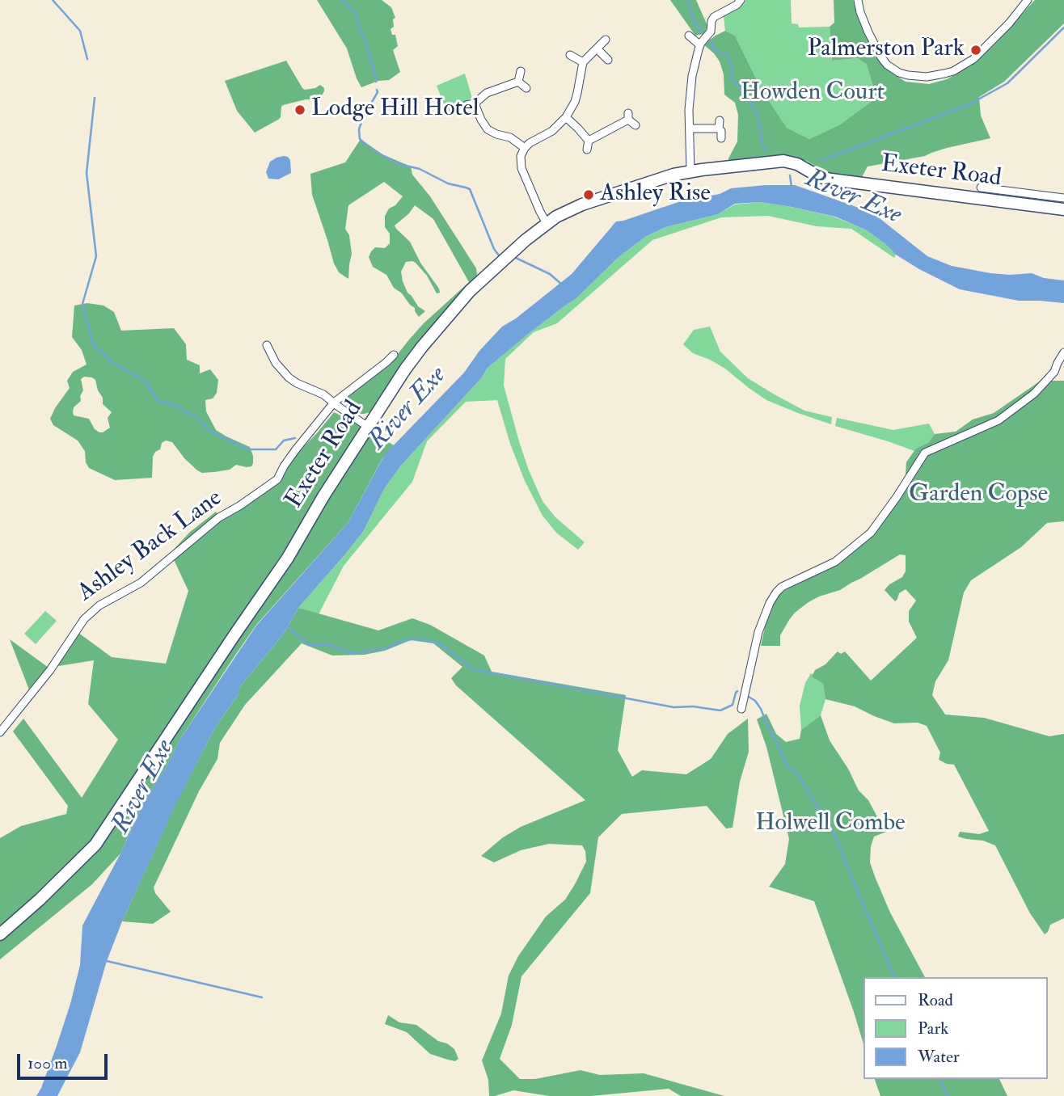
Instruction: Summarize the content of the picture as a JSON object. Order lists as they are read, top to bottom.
{
  "streets": {
    "main road": ["Exeter Road"],
    "street": ["Ashley Back Lane"]
  },
  "crossings": [
    ["Exeter Road", "Ashley Back Lane"]
  ],
  "water": ["River Exe"],
  "parks": ["Howden Court", "Garden Copse", "Holwell Combe"],
  "places": ["Palmerston Park", "Lodge Hill Hotel", "Ashley Rise"],
  "legend": ["Road", "Park", "Water"],
  "scale_bar": "100 m"
}
